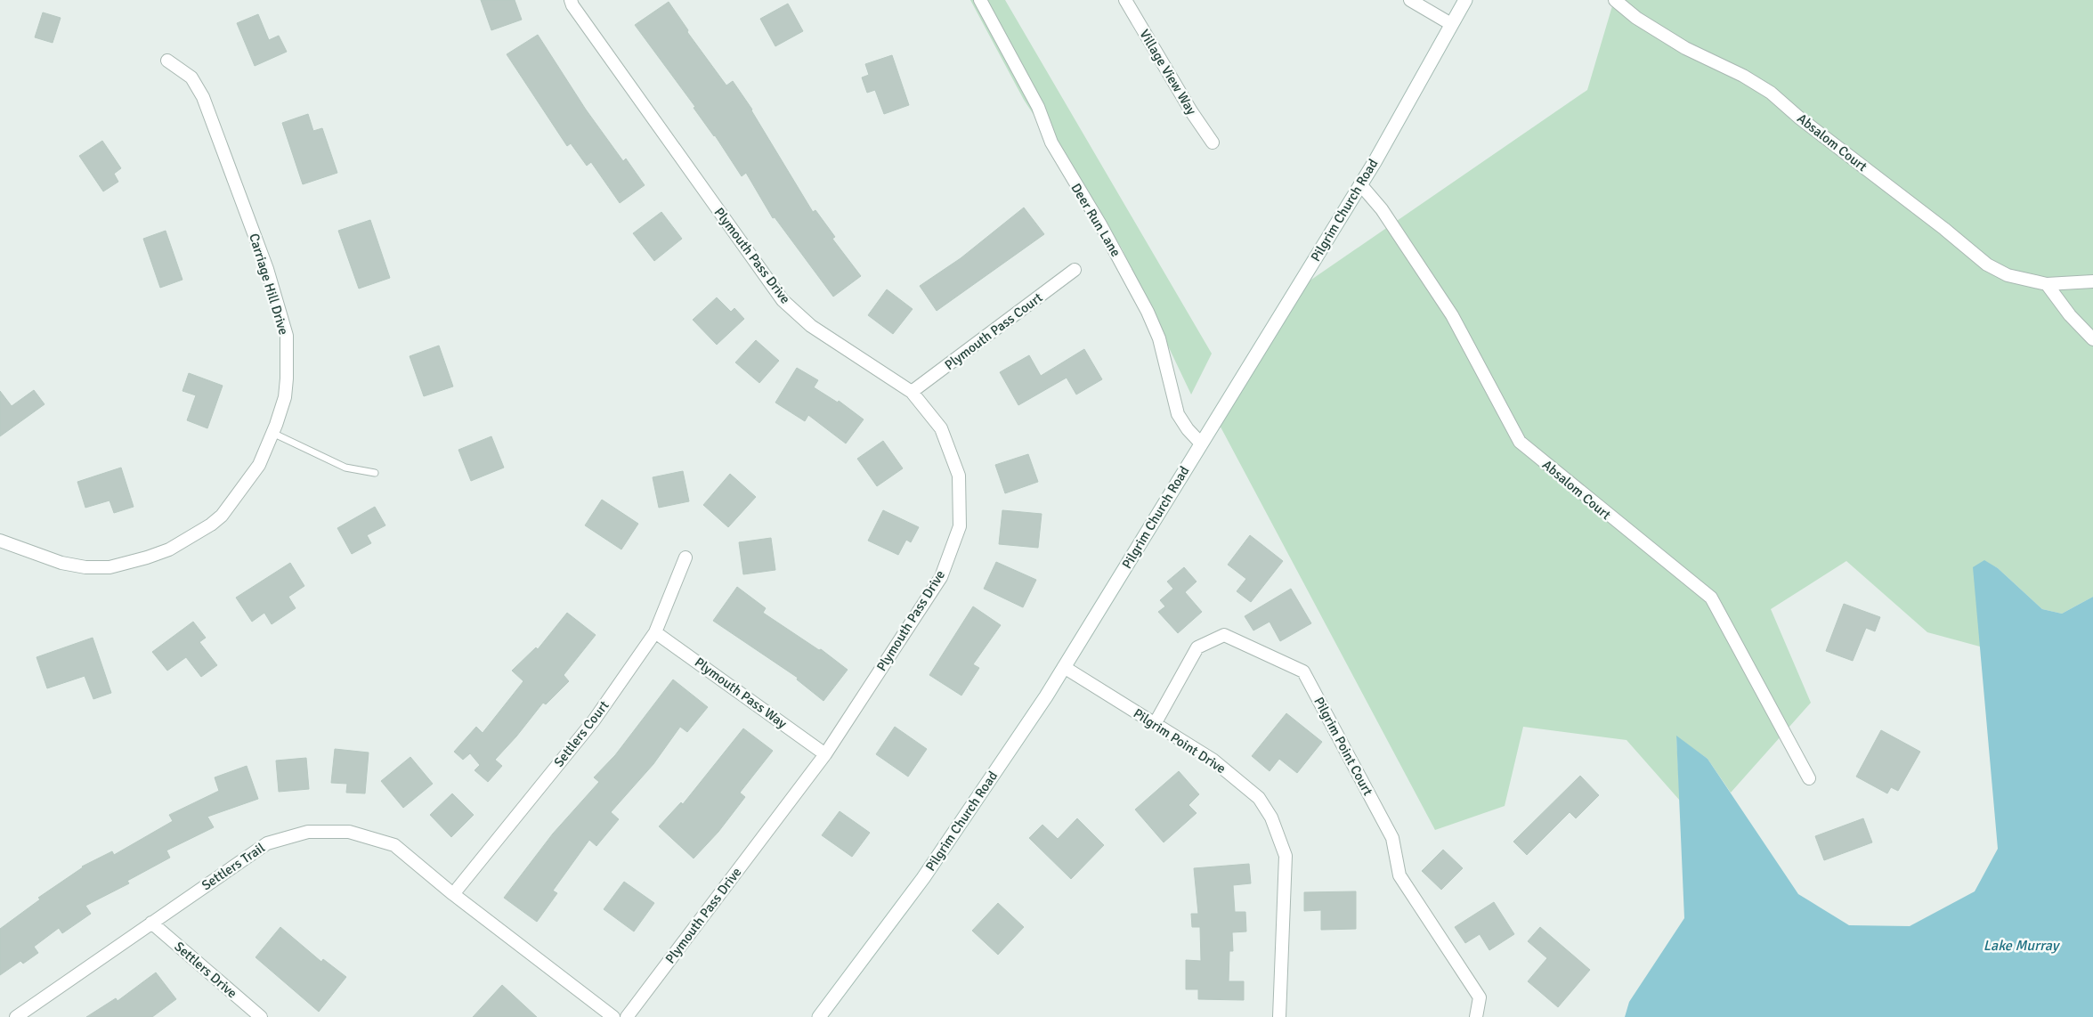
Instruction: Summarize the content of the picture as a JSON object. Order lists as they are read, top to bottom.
{
  "streets": {
    "street": [
      "Village View Way",
      "Absalom Court",
      "Pilgrim Church Road",
      "Deer Run Lane",
      "Plymouth Pass Drive",
      "Carriage Hill Drive",
      "Plymouth Pass Court",
      "Plymouth Pass Way",
      "Settlers Court",
      "Pilgrim Point Drive",
      "Pilgrim Point Court",
      "Settlers Trail",
      "Settlers Drive"
    ]
  },
  "crossings": [
    ["Absalom Court", "Pilgrim Church Road"],
    ["Pilgrim Church Road", "Deer Run Lane"],
    ["Pilgrim Church Road", "Pilgrim Point Drive"],
    ["Plymouth Pass Drive", "Plymouth Pass Court"],
    ["Plymouth Pass Drive", "Plymouth Pass Way"],
    ["Plymouth Pass Way", "Settlers Court"],
    ["Settlers Court", "Settlers Trail"],
    ["Pilgrim Point Drive", "Pilgrim Point Court"],
    ["Settlers Trail", "Settlers Drive"]
  ],
  "water": ["Lake Murray"]
}
